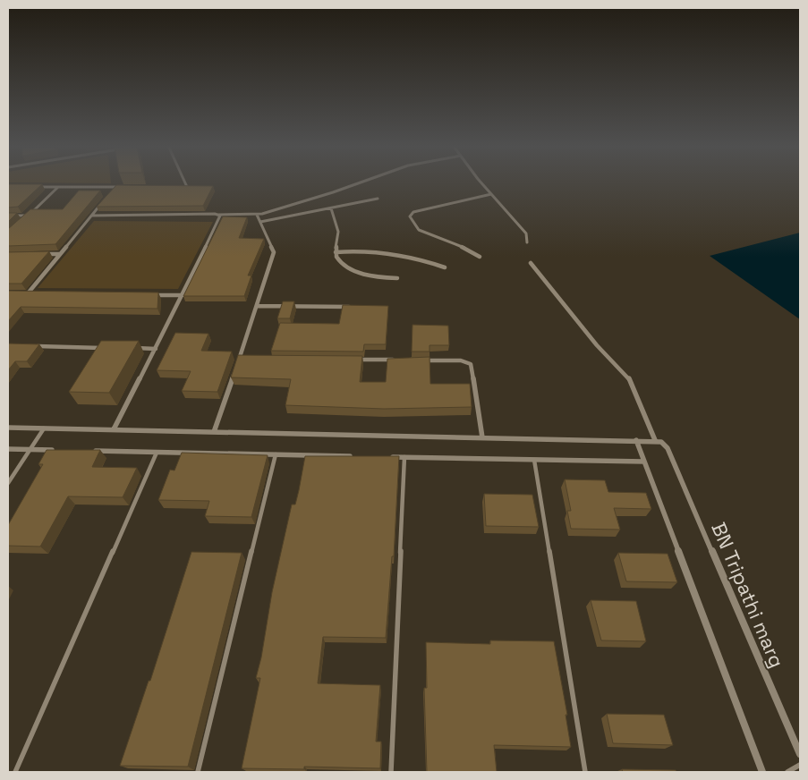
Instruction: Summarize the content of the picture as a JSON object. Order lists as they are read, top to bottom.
{
  "streets": {
    "street": ["BN Tripathi marg"]
  }
}
